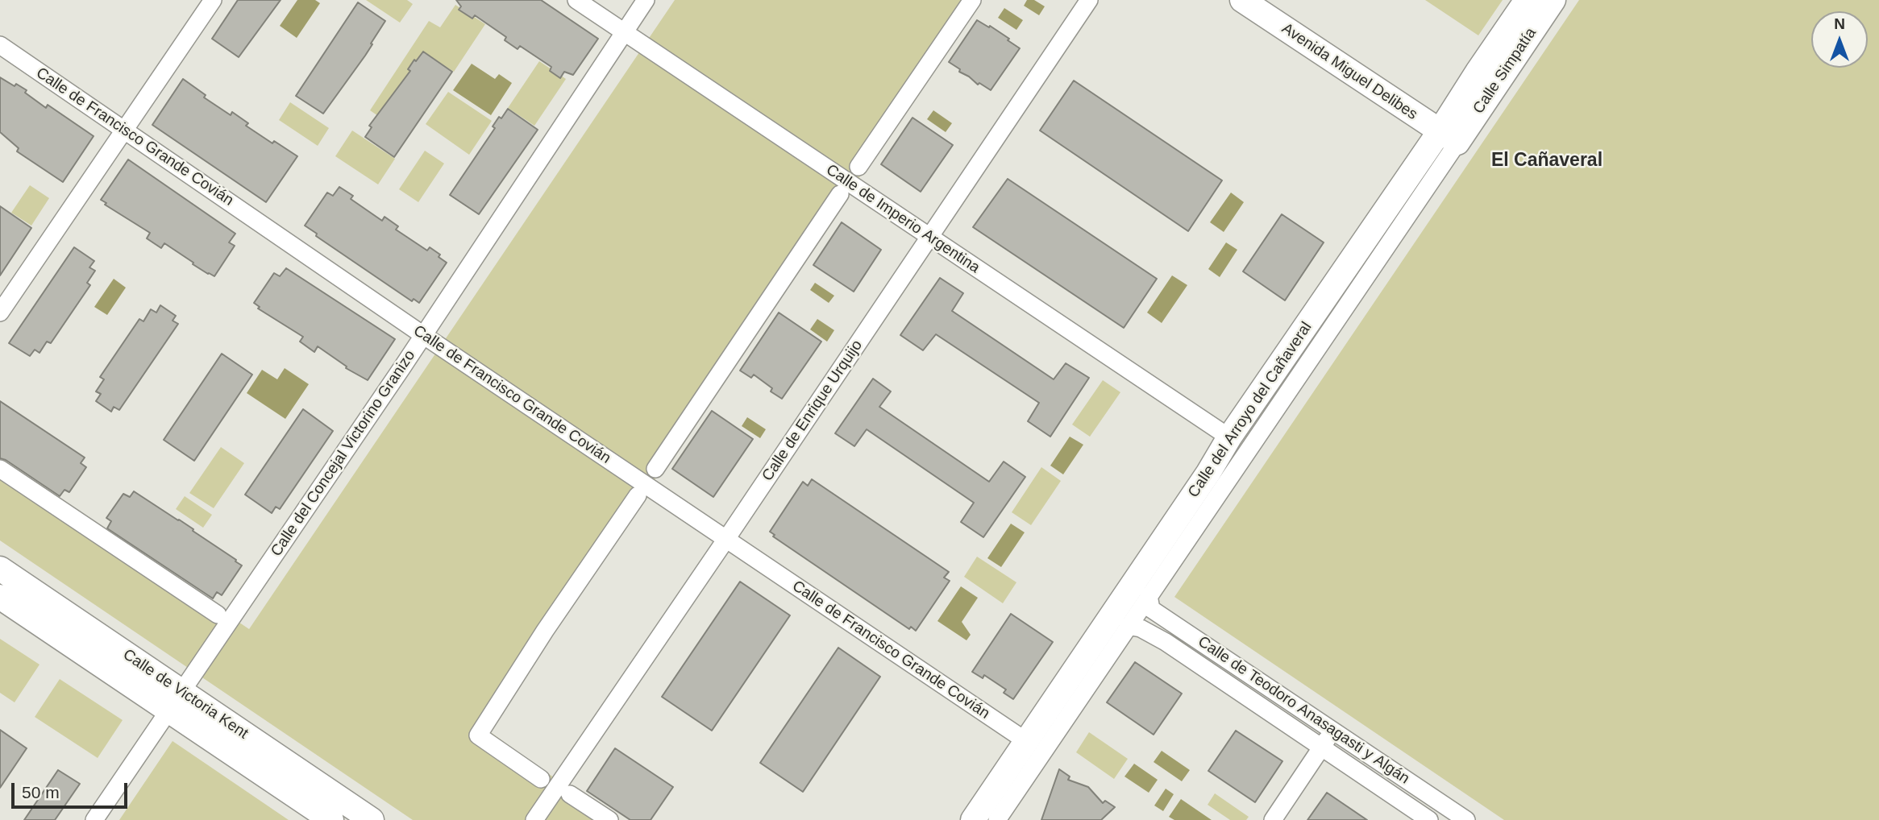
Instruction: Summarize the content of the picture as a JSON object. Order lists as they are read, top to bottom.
{
  "streets": {
    "main road": [
      "Calle Simpatía",
      "Avenida Miguel Delibes",
      "Calle del Arroyo del Cañaveral",
      "Calle de Victoria Kent"
    ],
    "street": [
      "Calle de Francisco Grande Covián",
      "Calle de Imperio Argentina",
      "Calle de Enrique Urquijo",
      "Calle del Concejal Victorino Granizo",
      "Calle de Teodoro Anasagasti y Algán"
    ]
  },
  "crossings": [
    ["Calle Simpatía", "Avenida Miguel Delibes"],
    ["Calle Simpatía", "Calle del Arroyo del Cañaveral"],
    ["Avenida Miguel Delibes", "Calle del Arroyo del Cañaveral"],
    ["Calle de Francisco Grande Covián", "Calle del Arroyo del Cañaveral"],
    ["Calle de Francisco Grande Covián", "Calle de Enrique Urquijo"],
    ["Calle de Francisco Grande Covián", "Calle del Concejal Victorino Granizo"],
    ["Calle de Imperio Argentina", "Calle del Arroyo del Cañaveral"],
    ["Calle de Imperio Argentina", "Calle de Enrique Urquijo"],
    ["Calle de Imperio Argentina", "Calle del Concejal Victorino Granizo"],
    ["Calle del Arroyo del Cañaveral", "Calle de Teodoro Anasagasti y Algán"],
    ["Calle del Concejal Victorino Granizo", "Calle de Victoria Kent"]
  ],
  "districts": ["El Cañaveral"],
  "scale_bar": "50 m",
  "north": "top"
}
